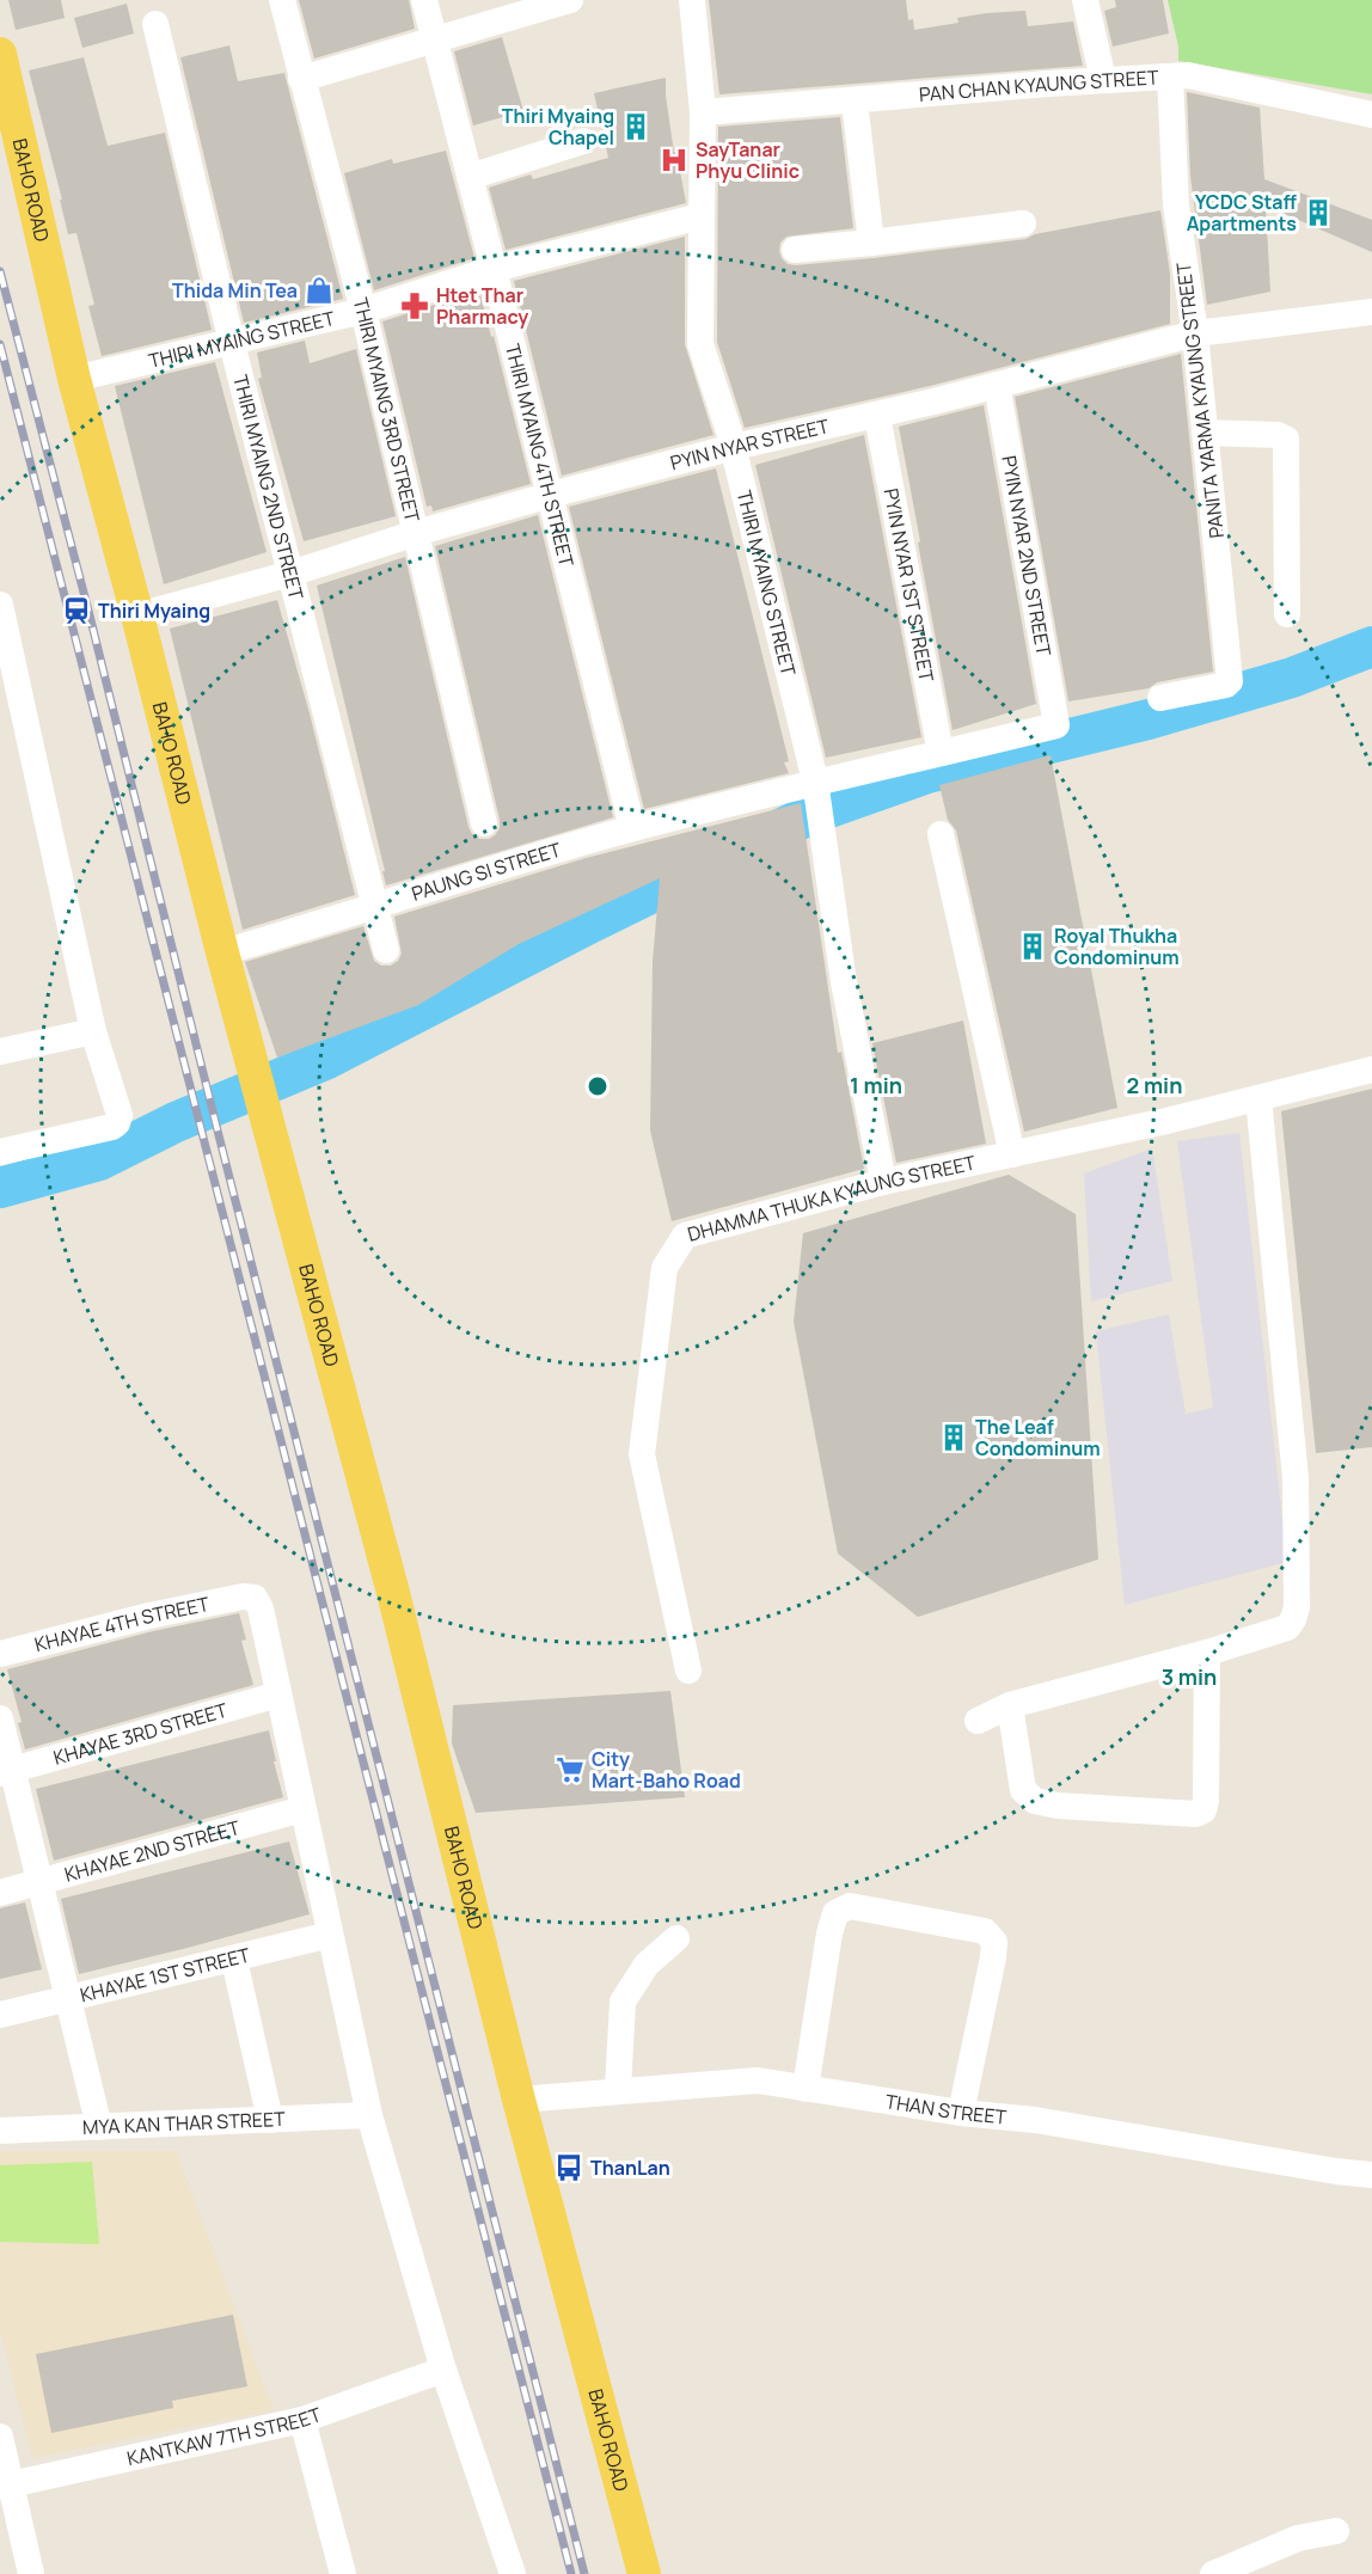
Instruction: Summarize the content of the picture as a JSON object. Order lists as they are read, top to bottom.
{
  "streets": {
    "main road": ["BAHO ROAD"],
    "street": [
      "PAN CHAN KYAUNG STREET",
      "THIRI MYAING STREET",
      "PANITA YARMA KYAUNG STREET",
      "THIRI MYAING 3RD STREET",
      "PYIN NYAR STREET",
      "THIRI MYAING 4TH STREET",
      "THIRI MYAING 2ND STREET",
      "PYIN NYAR 2ND STREET",
      "PYIN NYAR 1ST STREET",
      "PAUNG SI STREET",
      "DHAMMA THUKA KYAUNG STREET",
      "KHAYAE 4TH STREET",
      "KHAYAE 3RD STREET",
      "KHAYAE 2ND STREET",
      "KHAYAE 1ST STREET",
      "THAN STREET",
      "MYA KAN THAR STREET",
      "KANTKAW 7TH STREET"
    ]
  },
  "crossings": [
    ["PAN CHAN KYAUNG STREET", "THIRI MYAING STREET"],
    ["PAN CHAN KYAUNG STREET", "PANITA YARMA KYAUNG STREET"],
    ["BAHO ROAD", "THIRI MYAING STREET"],
    ["BAHO ROAD", "PYIN NYAR STREET"],
    ["BAHO ROAD", "PAUNG SI STREET"],
    ["BAHO ROAD", "THAN STREET"],
    ["THIRI MYAING STREET", "THIRI MYAING 3RD STREET"],
    ["THIRI MYAING STREET", "PYIN NYAR STREET"],
    ["THIRI MYAING STREET", "THIRI MYAING 4TH STREET"],
    ["THIRI MYAING STREET", "THIRI MYAING 2ND STREET"],
    ["THIRI MYAING STREET", "PAUNG SI STREET"],
    ["THIRI MYAING STREET", "DHAMMA THUKA KYAUNG STREET"],
    ["PANITA YARMA KYAUNG STREET", "PYIN NYAR STREET"],
    ["THIRI MYAING 3RD STREET", "PYIN NYAR STREET"],
    ["PYIN NYAR STREET", "THIRI MYAING 4TH STREET"],
    ["PYIN NYAR STREET", "THIRI MYAING 2ND STREET"],
    ["PYIN NYAR STREET", "PYIN NYAR 2ND STREET"],
    ["PYIN NYAR STREET", "PYIN NYAR 1ST STREET"],
    ["THIRI MYAING 4TH STREET", "PAUNG SI STREET"],
    ["THIRI MYAING 2ND STREET", "PAUNG SI STREET"],
    ["PYIN NYAR 2ND STREET", "PYIN NYAR 1ST STREET"],
    ["KHAYAE 4TH STREET", "KHAYAE 3RD STREET"]
  ],
  "places": {
    "building": [
      "Thiri Myaing Chapel",
      "YCDC Staff Apartments",
      "Royal Thukha Condominum",
      "The Leaf Condominum"
    ],
    "hospital": ["SayTanar Phyu Clinic"],
    "shop": ["Thida Min Tea"],
    "pharmacy": ["Htet Thar Pharmacy"],
    "station": ["Thiri Myaing"],
    "supermarket": ["City Mart-Baho Road"],
    "bus stop": ["ThanLan"]
  },
  "rings": ["1 min", "2 min", "3 min"]
}
